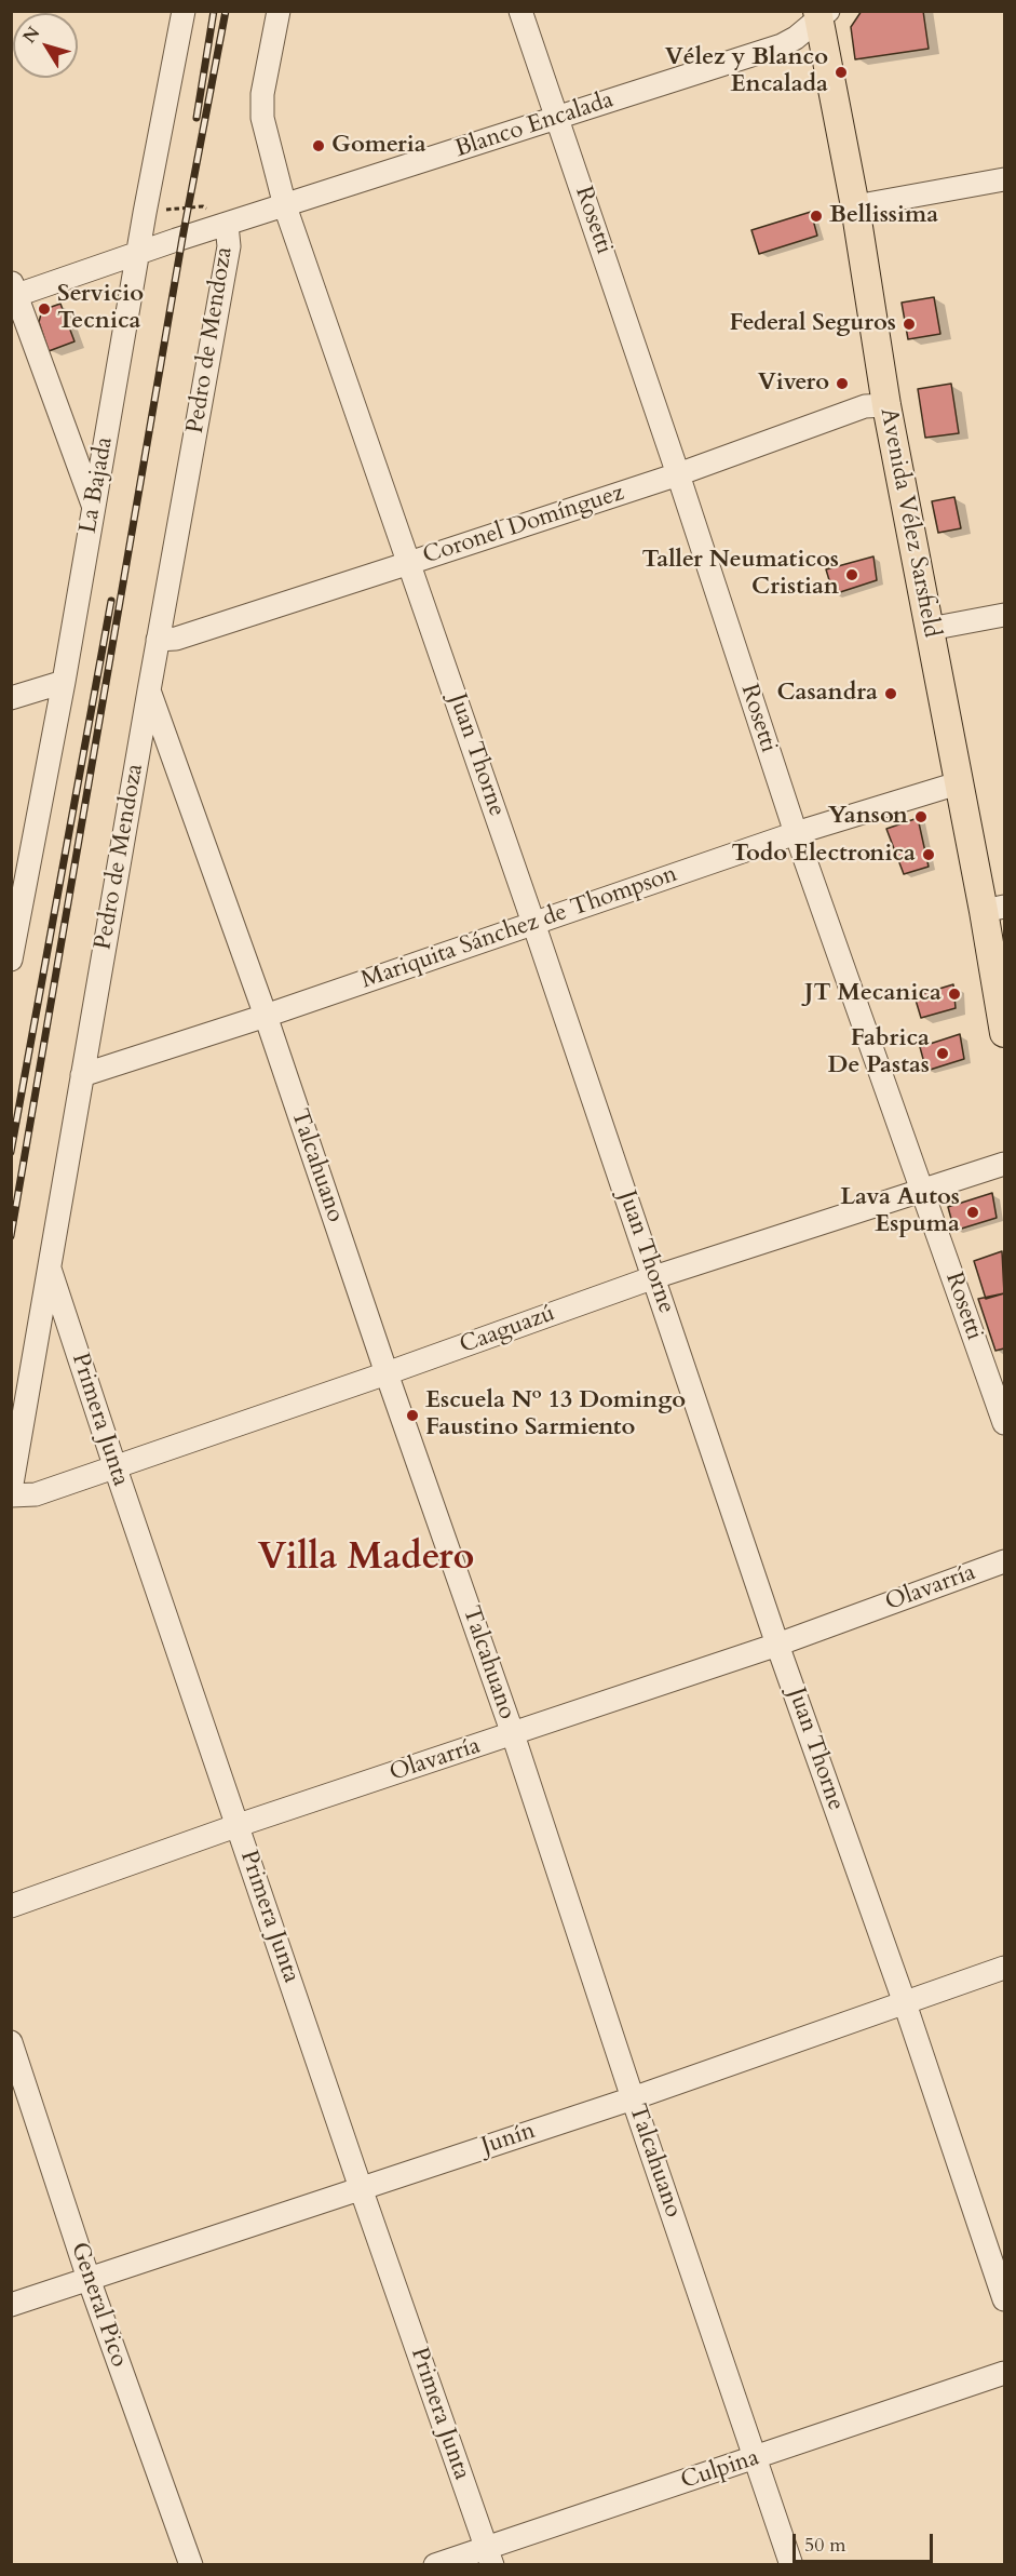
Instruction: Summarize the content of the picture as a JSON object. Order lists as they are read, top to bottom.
{
  "streets": {
    "main road": ["Avenida Vélez Sarsfield"],
    "street": [
      "Blanco Encalada",
      "Rosetti",
      "Pedro de Mendoza",
      "La Bajada",
      "Coronel Domínguez",
      "Juan Thorne",
      "Mariquita Sánchez de Thompson",
      "Talcahuano",
      "Caaguazú",
      "Primera Junta",
      "Olavarría",
      "Junín",
      "General Pico",
      "Culpina"
    ]
  },
  "crossings": [
    ["Blanco Encalada", "Rosetti"],
    ["Blanco Encalada", "Pedro de Mendoza"],
    ["Blanco Encalada", "La Bajada"],
    ["Blanco Encalada", "Avenida Vélez Sarsfield"],
    ["Blanco Encalada", "Juan Thorne"],
    ["Rosetti", "Coronel Domínguez"],
    ["Rosetti", "Mariquita Sánchez de Thompson"],
    ["Rosetti", "Caaguazú"],
    ["Pedro de Mendoza", "Coronel Domínguez"],
    ["Pedro de Mendoza", "Mariquita Sánchez de Thompson"],
    ["Pedro de Mendoza", "Talcahuano"],
    ["Pedro de Mendoza", "Primera Junta"],
    ["Avenida Vélez Sarsfield", "Coronel Domínguez"],
    ["Avenida Vélez Sarsfield", "Mariquita Sánchez de Thompson"],
    ["Coronel Domínguez", "Juan Thorne"],
    ["Juan Thorne", "Mariquita Sánchez de Thompson"],
    ["Juan Thorne", "Caaguazú"],
    ["Juan Thorne", "Olavarría"],
    ["Juan Thorne", "Junín"],
    ["Mariquita Sánchez de Thompson", "Talcahuano"],
    ["Talcahuano", "Caaguazú"],
    ["Talcahuano", "Olavarría"],
    ["Talcahuano", "Junín"],
    ["Talcahuano", "Culpina"],
    ["Caaguazú", "Primera Junta"],
    ["Primera Junta", "Olavarría"],
    ["Primera Junta", "Junín"],
    ["Primera Junta", "Culpina"],
    ["Junín", "General Pico"]
  ],
  "districts": ["Villa Madero"],
  "places": [
    "Vélez y Blanco Encalada",
    "Gomeria",
    "Bellissima",
    "Servicio Tecnica",
    "Federal Seguros",
    "Vivero",
    "Taller Neumaticos Cristian",
    "Casandra",
    "Yanson",
    "Todo Electronica",
    "JT Mecanica",
    "Fabrica De Pastas",
    "Lava Autos Espuma",
    "Escuela Nº 13 Domingo Faustino Sarmiento"
  ],
  "scale_bar": "50 m",
  "north": "top left"
}
